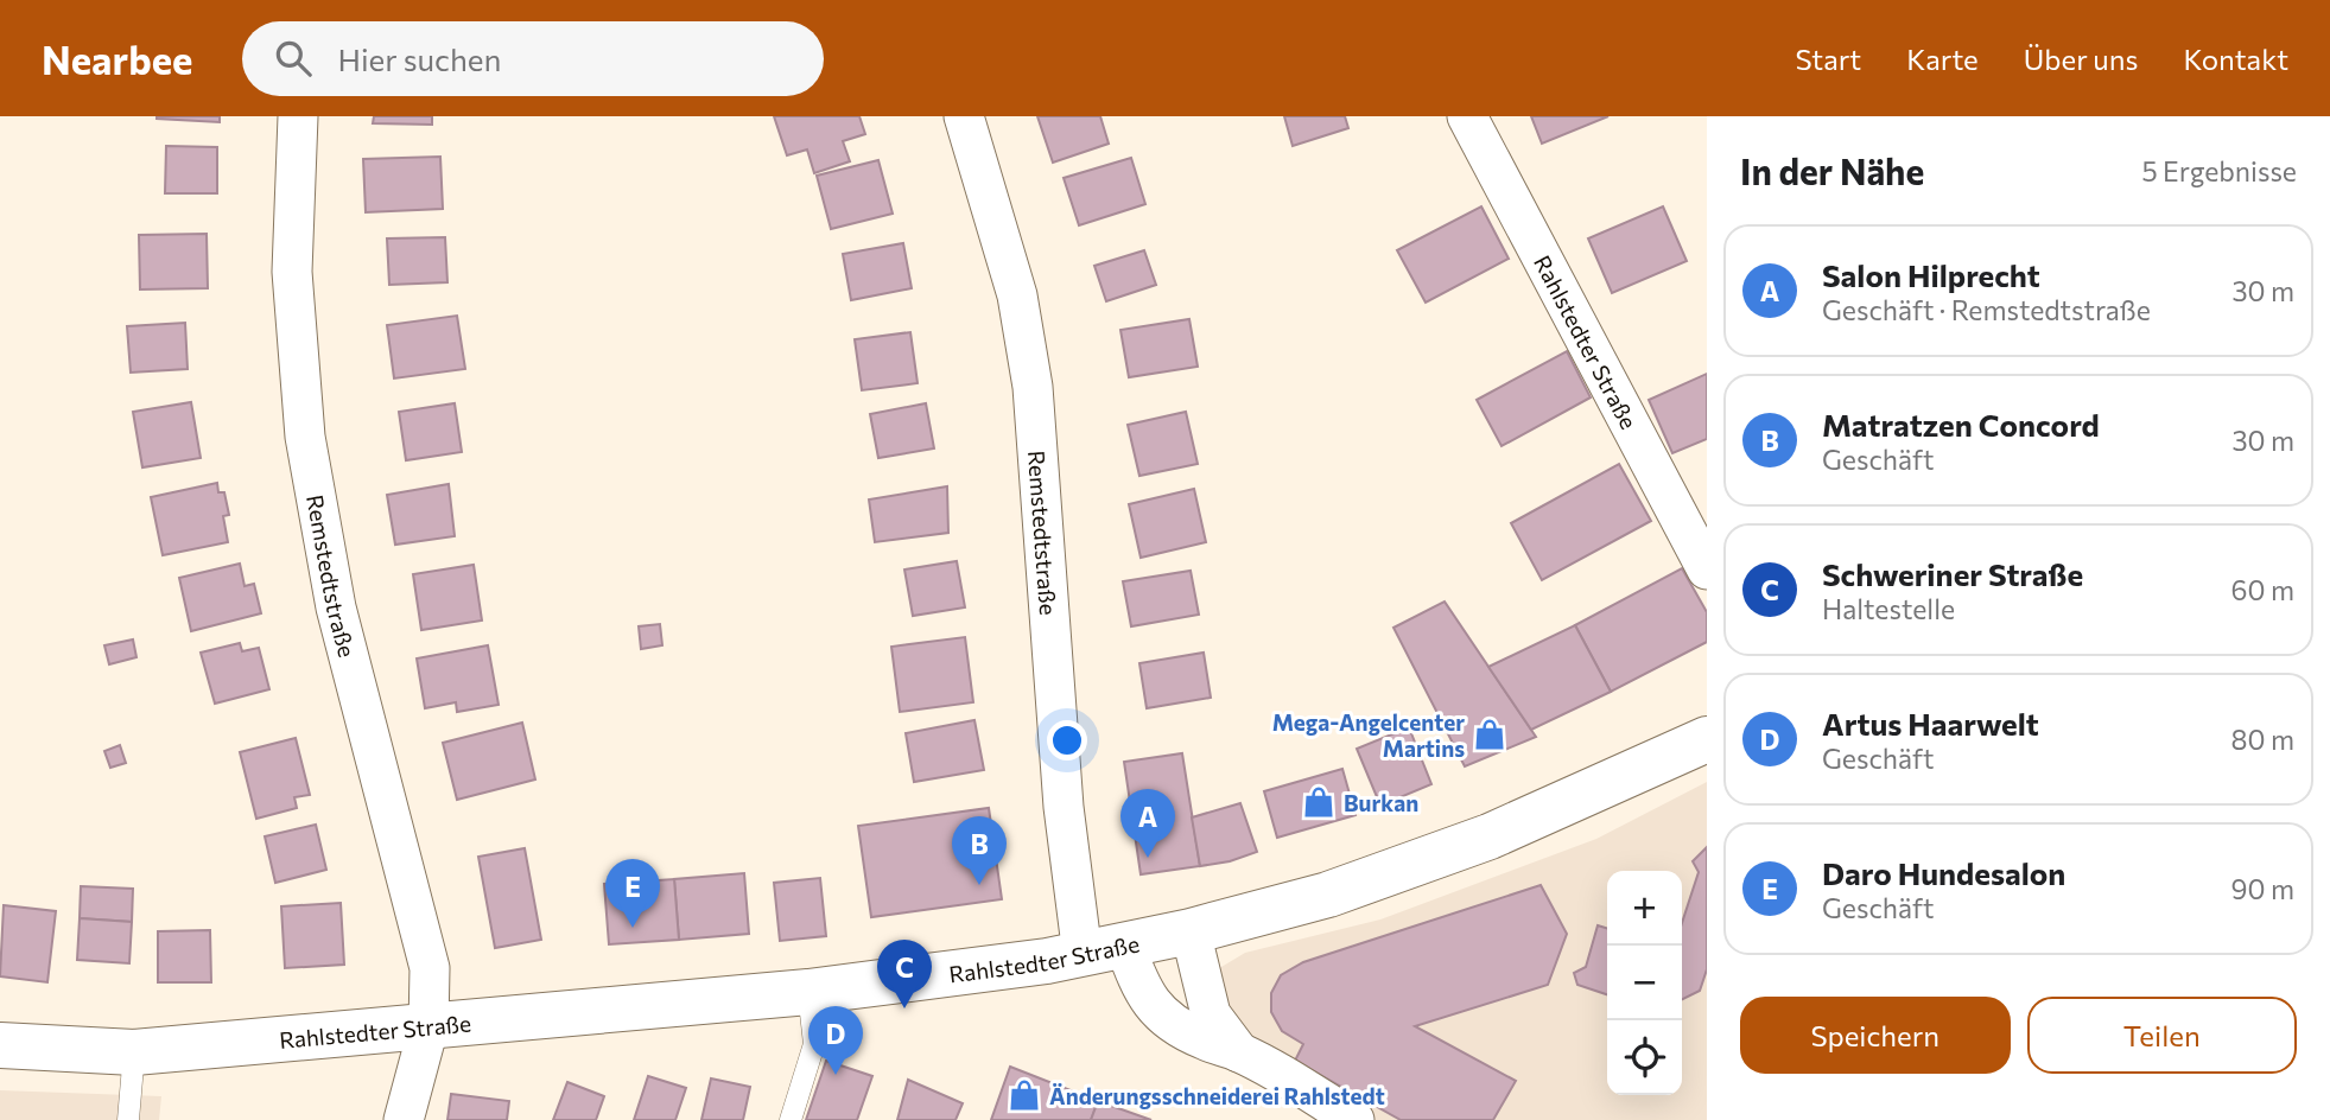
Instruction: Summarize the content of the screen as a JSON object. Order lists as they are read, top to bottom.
{
  "streets": {
    "main road": ["Rahlstedter Straße"],
    "street": ["Remstedtstraße"]
  },
  "crossings": [
    ["Rahlstedter Straße", "Remstedtstraße"]
  ],
  "places": {
    "shop": ["Mega-Angelcenter Martins", "Burkan", "Änderungsschneiderei Rahlstedt"]
  },
  "page": {
    "header": "Nearbee",
    "search": "Hier suchen",
    "nav": [
      "Start",
      "Karte",
      "Über uns",
      "Kontakt"
    ],
    "heading": ["In der Nähe", "5 Ergebnisse"],
    "list": [
      {
        "mark": "A",
        "name": "Salon Hilprecht",
        "note": "Geschäft · Remstedtstraße",
        "value": "30 m"
      },
      {
        "mark": "B",
        "name": "Matratzen Concord",
        "note": "Geschäft",
        "value": "30 m"
      },
      {
        "mark": "C",
        "name": "Schweriner Straße",
        "note": "Haltestelle",
        "value": "60 m"
      },
      {
        "mark": "D",
        "name": "Artus Haarwelt",
        "note": "Geschäft",
        "value": "80 m"
      },
      {
        "mark": "E",
        "name": "Daro Hundesalon",
        "note": "Geschäft",
        "value": "90 m"
      }
    ],
    "pins": [
      "A",
      "B",
      "E",
      "C",
      "D"
    ],
    "map_buttons": ["+", "−"],
    "buttons": ["Speichern", "Teilen"]
  }
}
